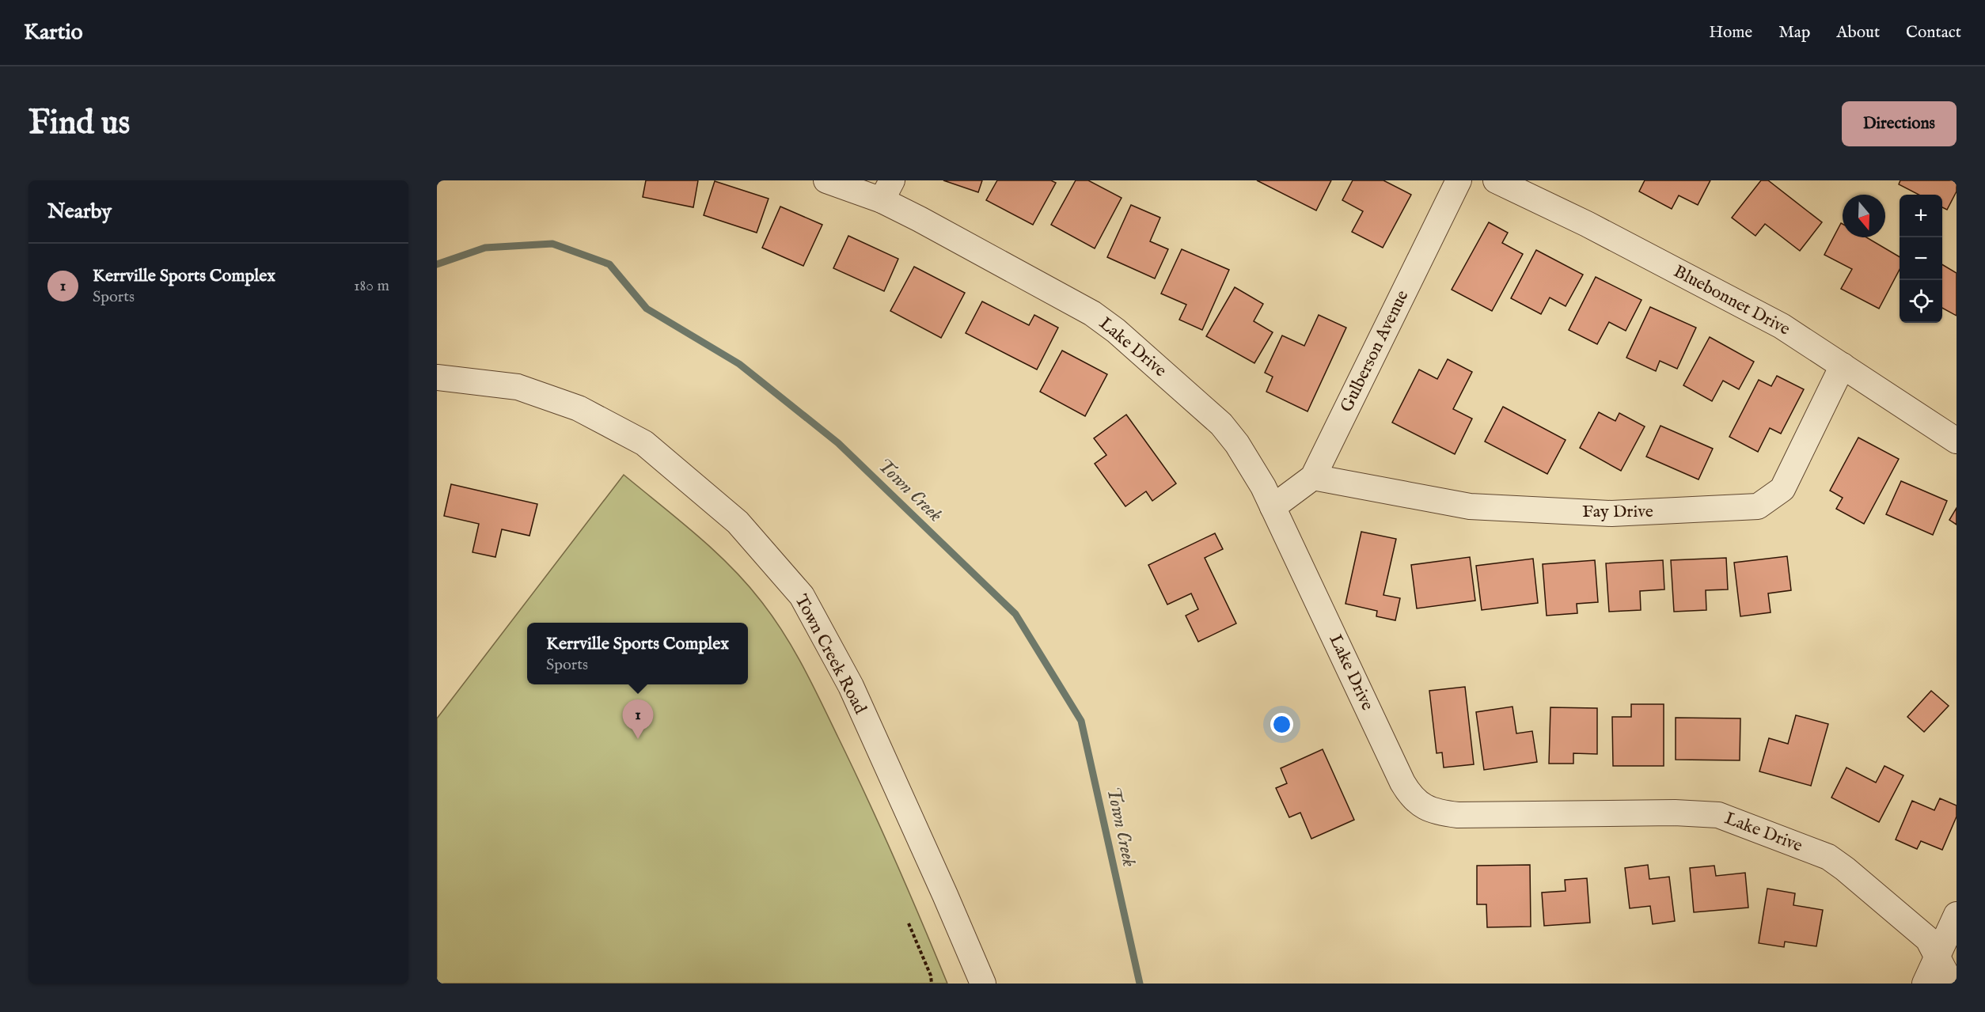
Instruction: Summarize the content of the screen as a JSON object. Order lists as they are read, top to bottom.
{
  "streets": {
    "street": [
      "Bluebonnet Drive",
      "Lake Drive",
      "Gulberson Avenue",
      "Fay Drive",
      "Town Creek Road"
    ]
  },
  "crossings": [
    ["Bluebonnet Drive", "Fay Drive"],
    ["Lake Drive", "Gulberson Avenue"],
    ["Gulberson Avenue", "Fay Drive"]
  ],
  "water": ["Town Creek"],
  "north": "bottom",
  "page": {
    "header": "Kartio",
    "nav": [
      "Home",
      "Map",
      "About",
      "Contact"
    ],
    "buttons": "Directions",
    "title": "Find us",
    "heading": "Nearby",
    "map_buttons": ["+", "−"],
    "list": [
      {
        "mark": "1",
        "name": "Kerrville Sports Complex",
        "note": "Sports",
        "value": "180 m"
      }
    ],
    "popup": ["Kerrville Sports Complex", "Sports"],
    "pins": "1"
  }
}
